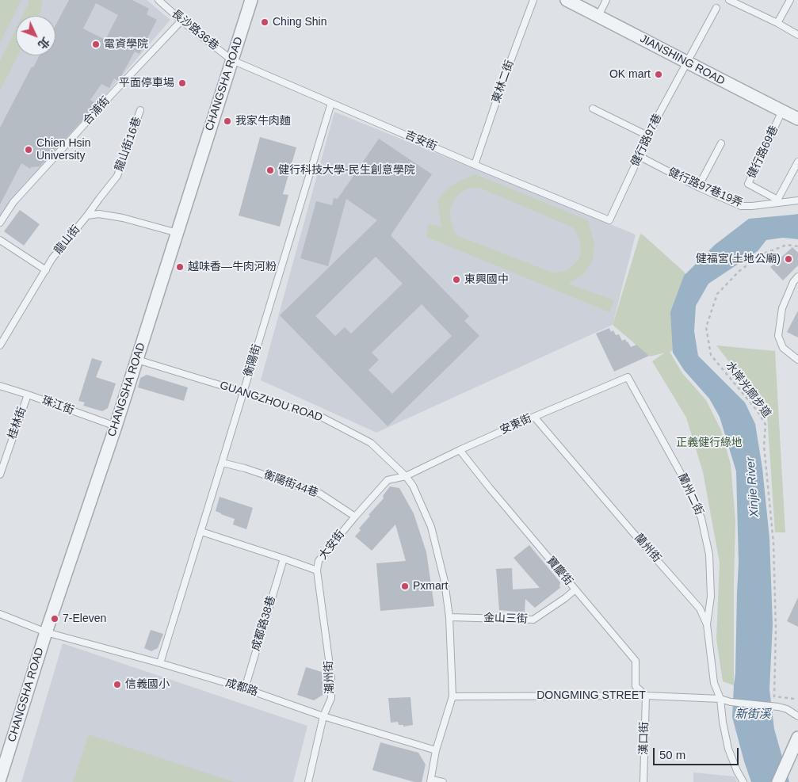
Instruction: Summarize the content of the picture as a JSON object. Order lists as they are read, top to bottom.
{
  "streets": {
    "street": ["JIANSHING ROAD", "CHANGSHA ROAD"],
    "lane": [
      "長沙路36巷",
      "東林二街",
      "合浦街",
      "健行路97巷",
      "吉安街",
      "龍山街16巷",
      "健行路69巷",
      "健行路97巷19弄",
      "龍山街",
      "衡陽街",
      "GUANGZHOU ROAD",
      "珠江街",
      "桂林街",
      "安東街",
      "衡陽街44巷",
      "蘭州二街",
      "大安街",
      "蘭州街",
      "寶慶街",
      "金山三街",
      "成都路38巷",
      "潮州街",
      "成都路",
      "DONGMING STREET",
      "漢口街"
    ],
    "path": ["水岸光廊步道"]
  },
  "crossings": [
    ["長沙路36巷", "CHANGSHA ROAD"],
    ["長沙路36巷", "合浦街"],
    ["長沙路36巷", "吉安街"],
    ["JIANSHING ROAD", "健行路97巷"],
    ["JIANSHING ROAD", "健行路69巷"],
    ["東林二街", "吉安街"],
    ["CHANGSHA ROAD", "吉安街"],
    ["CHANGSHA ROAD", "龍山街"],
    ["CHANGSHA ROAD", "GUANGZHOU ROAD"],
    ["CHANGSHA ROAD", "珠江街"],
    ["CHANGSHA ROAD", "成都路"],
    ["健行路97巷", "吉安街"],
    ["健行路97巷", "健行路97巷19弄"],
    ["吉安街", "衡陽街"],
    ["龍山街16巷", "龍山街"],
    ["健行路69巷", "健行路97巷19弄"],
    ["衡陽街", "GUANGZHOU ROAD"],
    ["衡陽街", "衡陽街44巷"],
    ["衡陽街", "大安街"],
    ["衡陽街", "成都路"],
    ["GUANGZHOU ROAD", "安東街"],
    ["GUANGZHOU ROAD", "大安街"],
    ["GUANGZHOU ROAD", "金山三街"],
    ["GUANGZHOU ROAD", "成都路"],
    ["GUANGZHOU ROAD", "DONGMING STREET"],
    ["珠江街", "桂林街"],
    ["安東街", "蘭州二街"],
    ["安東街", "大安街"],
    ["安東街", "蘭州街"],
    ["安東街", "寶慶街"],
    ["衡陽街44巷", "大安街"],
    ["蘭州二街", "蘭州街"],
    ["大安街", "成都路38巷"],
    ["大安街", "潮州街"],
    ["蘭州街", "DONGMING STREET"],
    ["寶慶街", "金山三街"],
    ["寶慶街", "DONGMING STREET"],
    ["寶慶街", "漢口街"],
    ["成都路38巷", "成都路"],
    ["潮州街", "成都路"],
    ["DONGMING STREET", "漢口街"]
  ],
  "water": ["Xinjie River", "新街溪"],
  "parks": ["正義健行綠地"],
  "places": [
    "Ching Shin",
    "電資學院",
    "OK mart",
    "平面停車場",
    "我家牛肉麵",
    "Chien Hsin University",
    "健行科技大學-民生創意學院",
    "健福宮(土地公廟)",
    "越味香—牛肉河粉",
    "東興國中",
    "Pxmart",
    "7-Eleven",
    "信義國小"
  ],
  "scale_bar": "50 m",
  "north": "bottom right"
}
